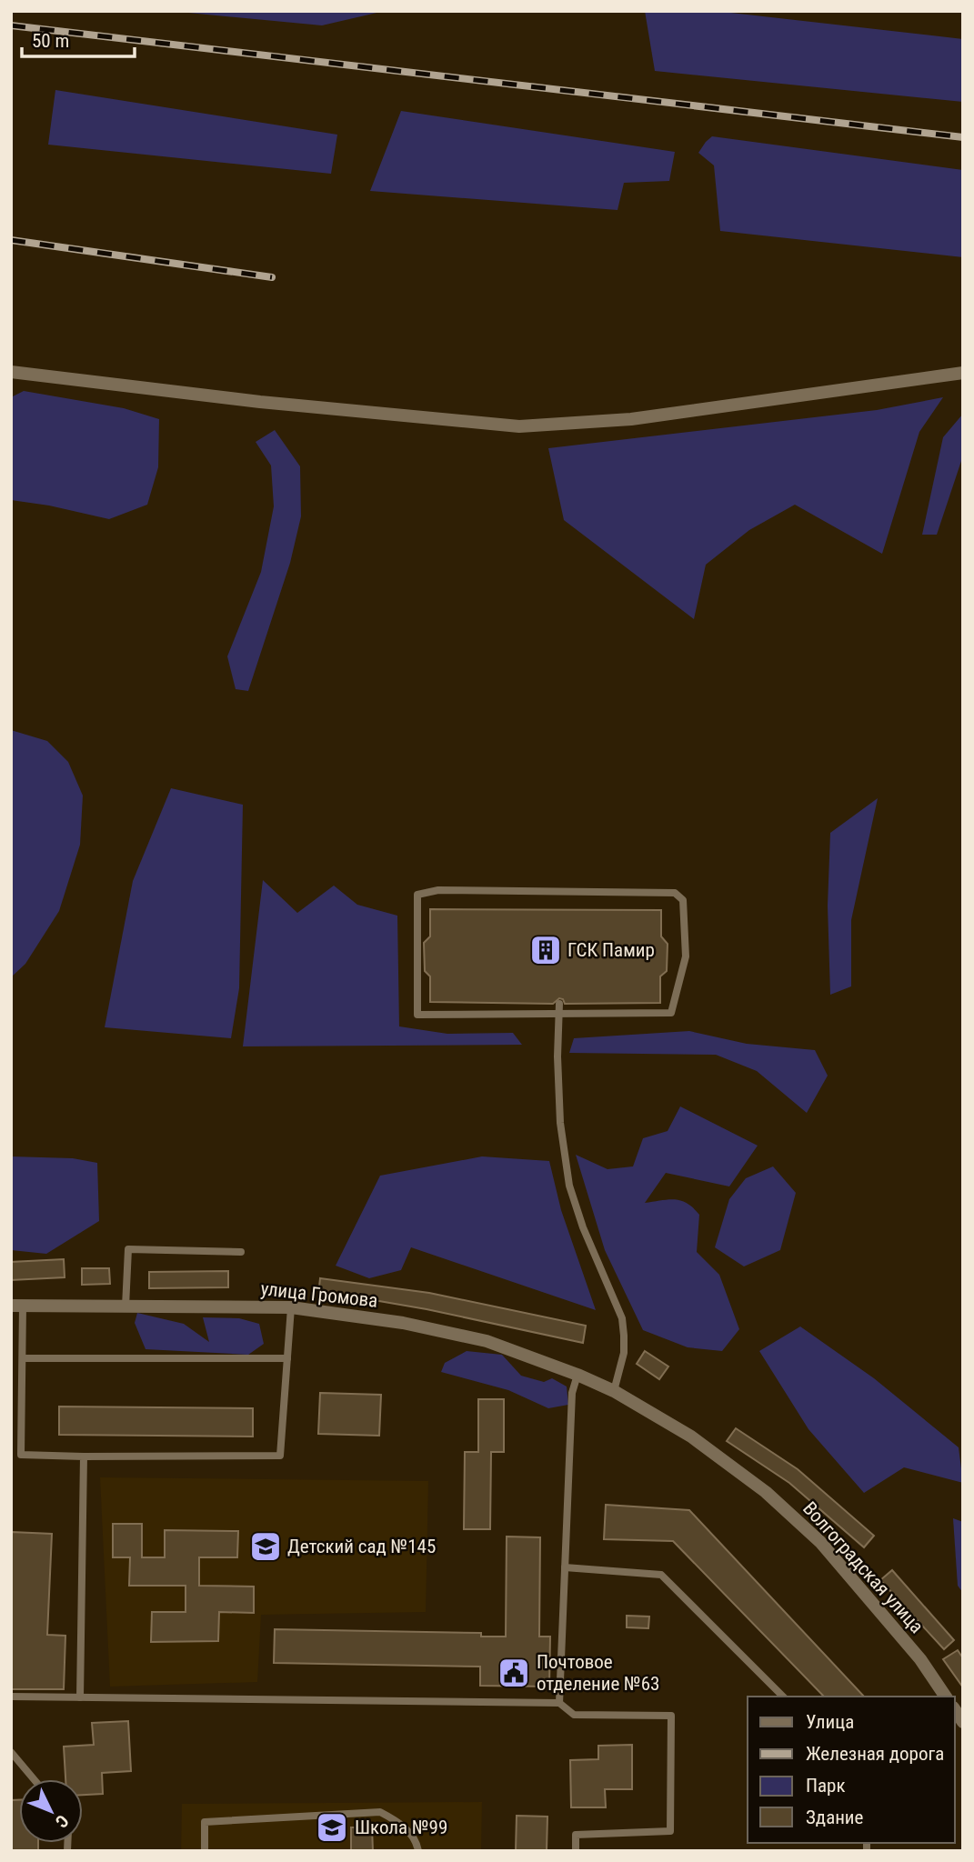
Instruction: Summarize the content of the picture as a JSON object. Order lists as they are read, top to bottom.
{
  "streets": {
    "street": ["улица Громова", "Волгоградская улица"]
  },
  "crossings": [
    ["улица Громова", "Волгоградская улица"]
  ],
  "places": {
    "building": ["ГСК Памир"],
    "school or university": ["Детский сад №145", "Школа №99"],
    "public building": ["Почтовое отделение №63"]
  },
  "legend": [
    "Улица",
    "Железная дорога",
    "Парк",
    "Здание"
  ],
  "scale_bar": "50 m",
  "north": "bottom right"
}
